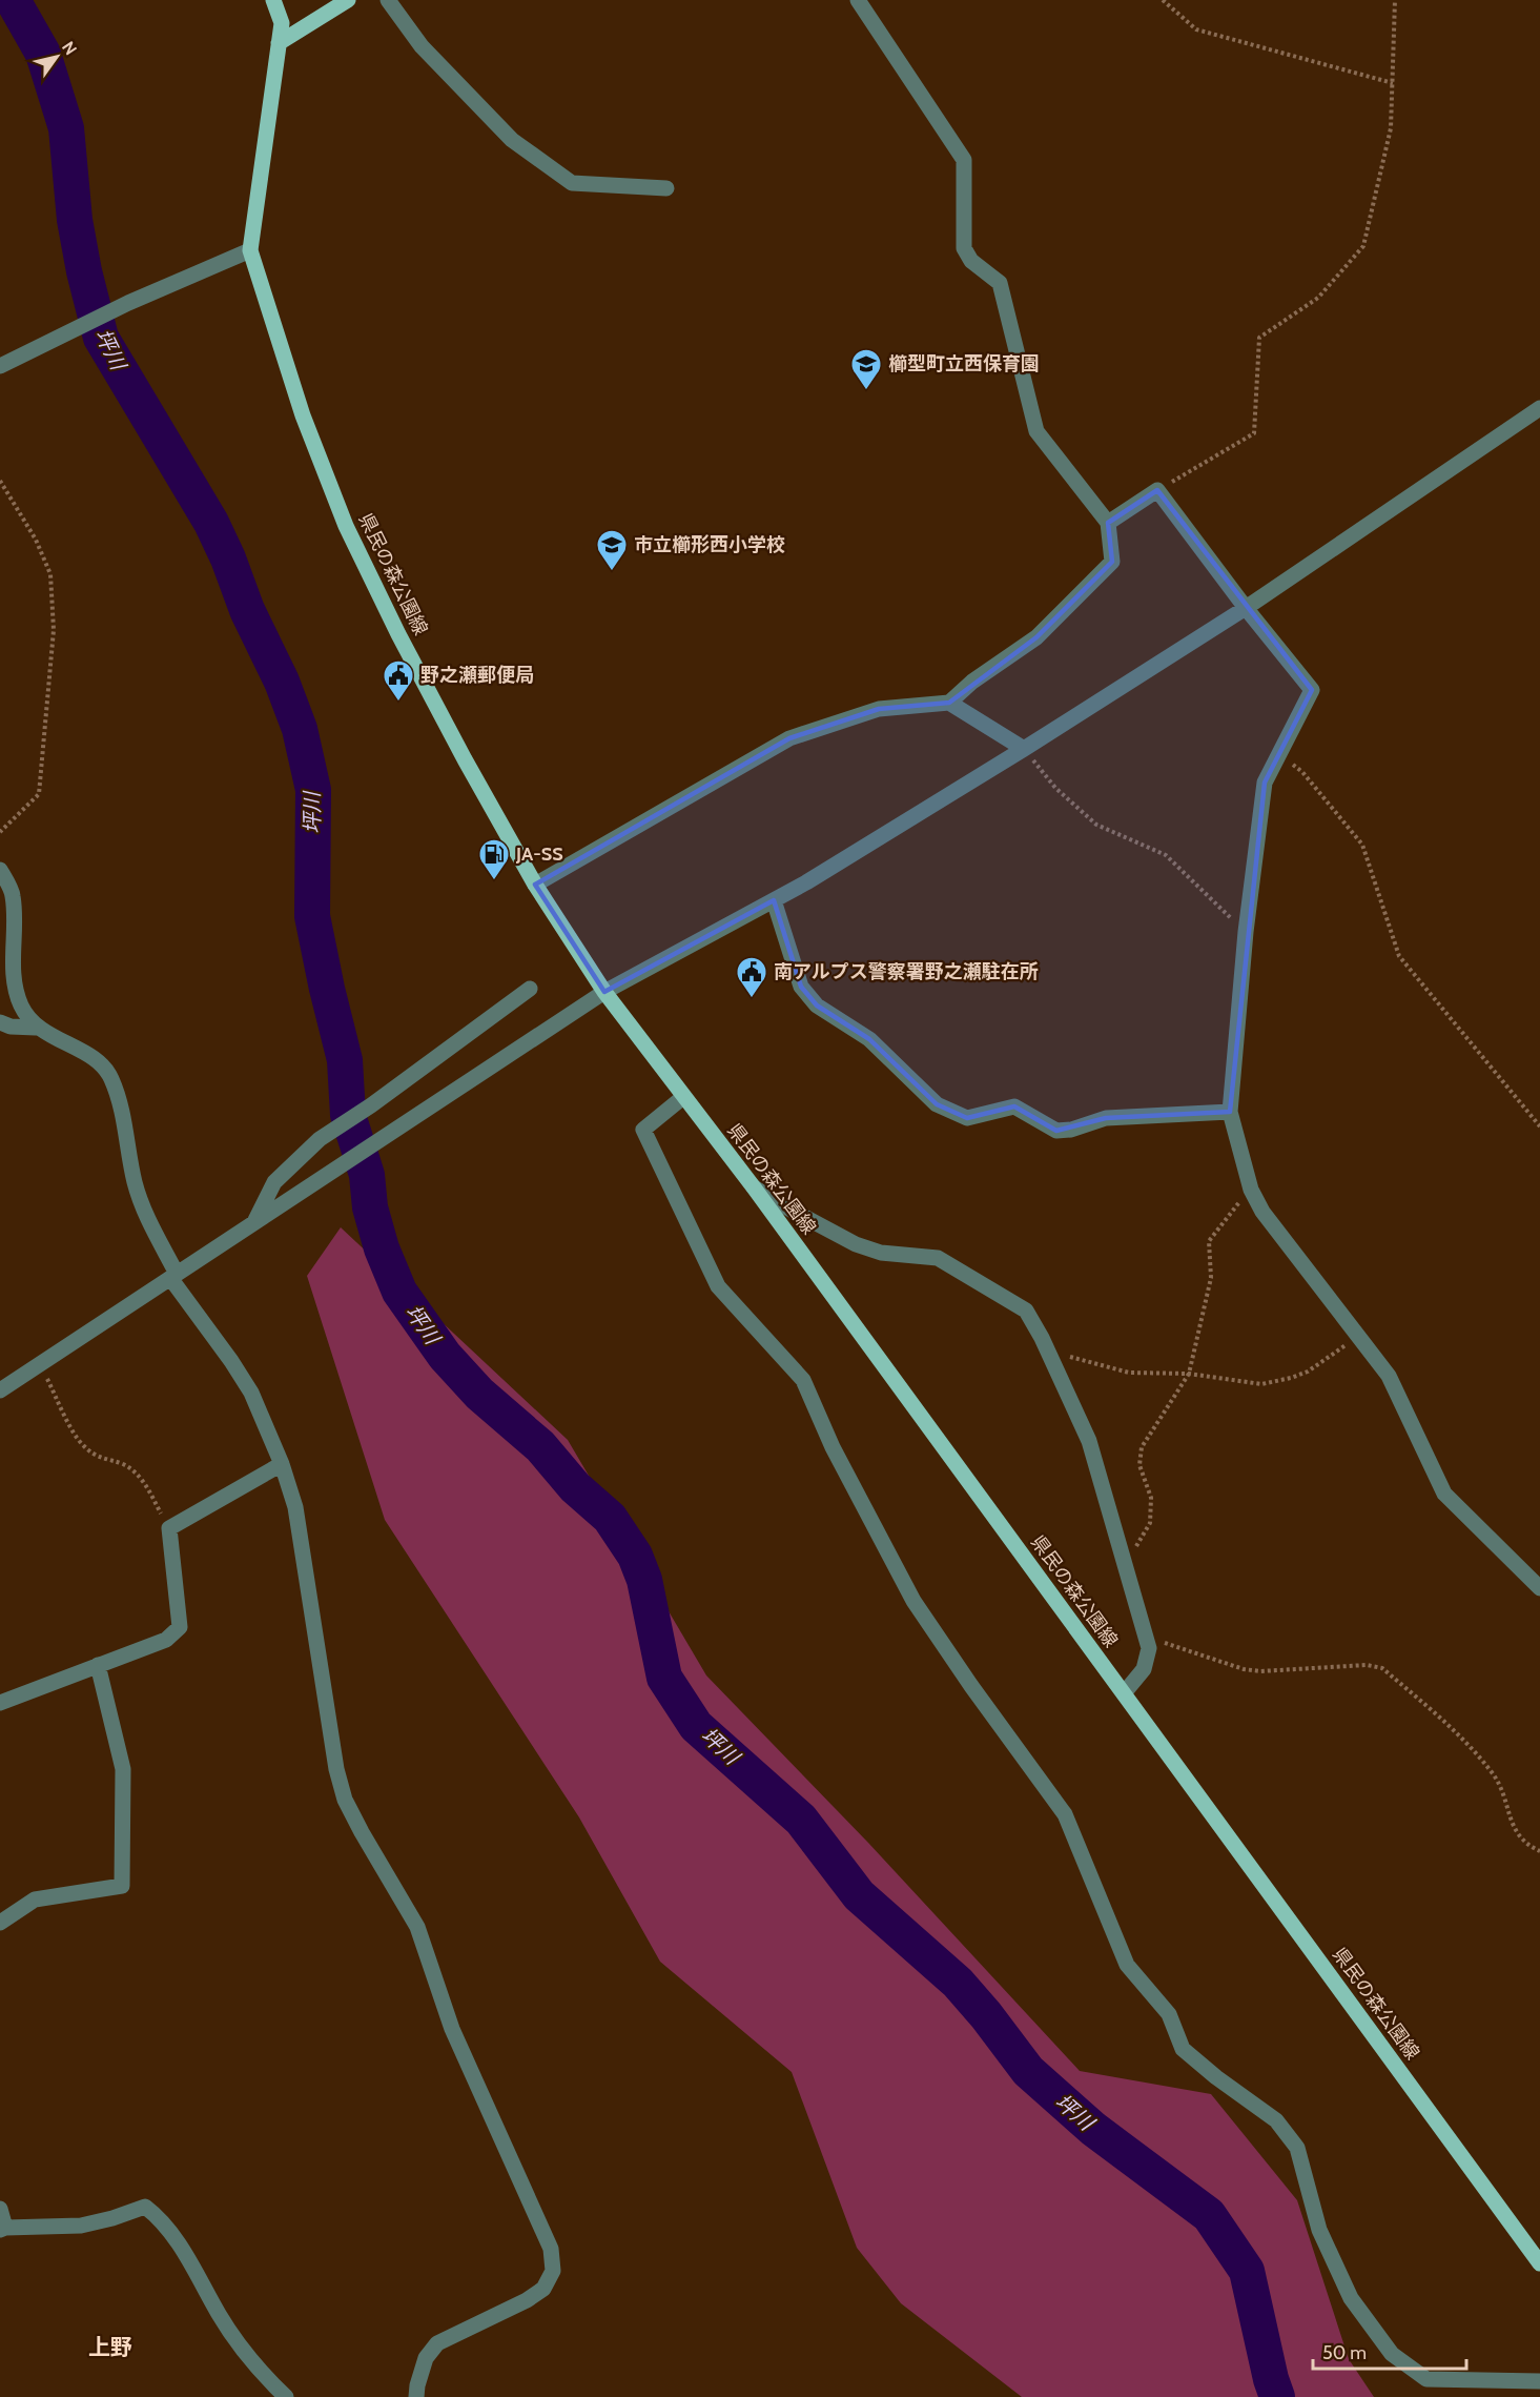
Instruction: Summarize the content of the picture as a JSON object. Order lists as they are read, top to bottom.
{
  "streets": {
    "main road": ["県民の森公園線"]
  },
  "districts": ["上野"],
  "water": ["坪川"],
  "places": {
    "school or university": ["櫛型町立西保育園", "市立櫛形西小学校"],
    "public building": ["野之瀬郵便局", "南アルプス警察署野之瀬駐在所"],
    "fuel station": ["JA-SS"]
  },
  "scale_bar": "50 m",
  "north": "top right"
}
